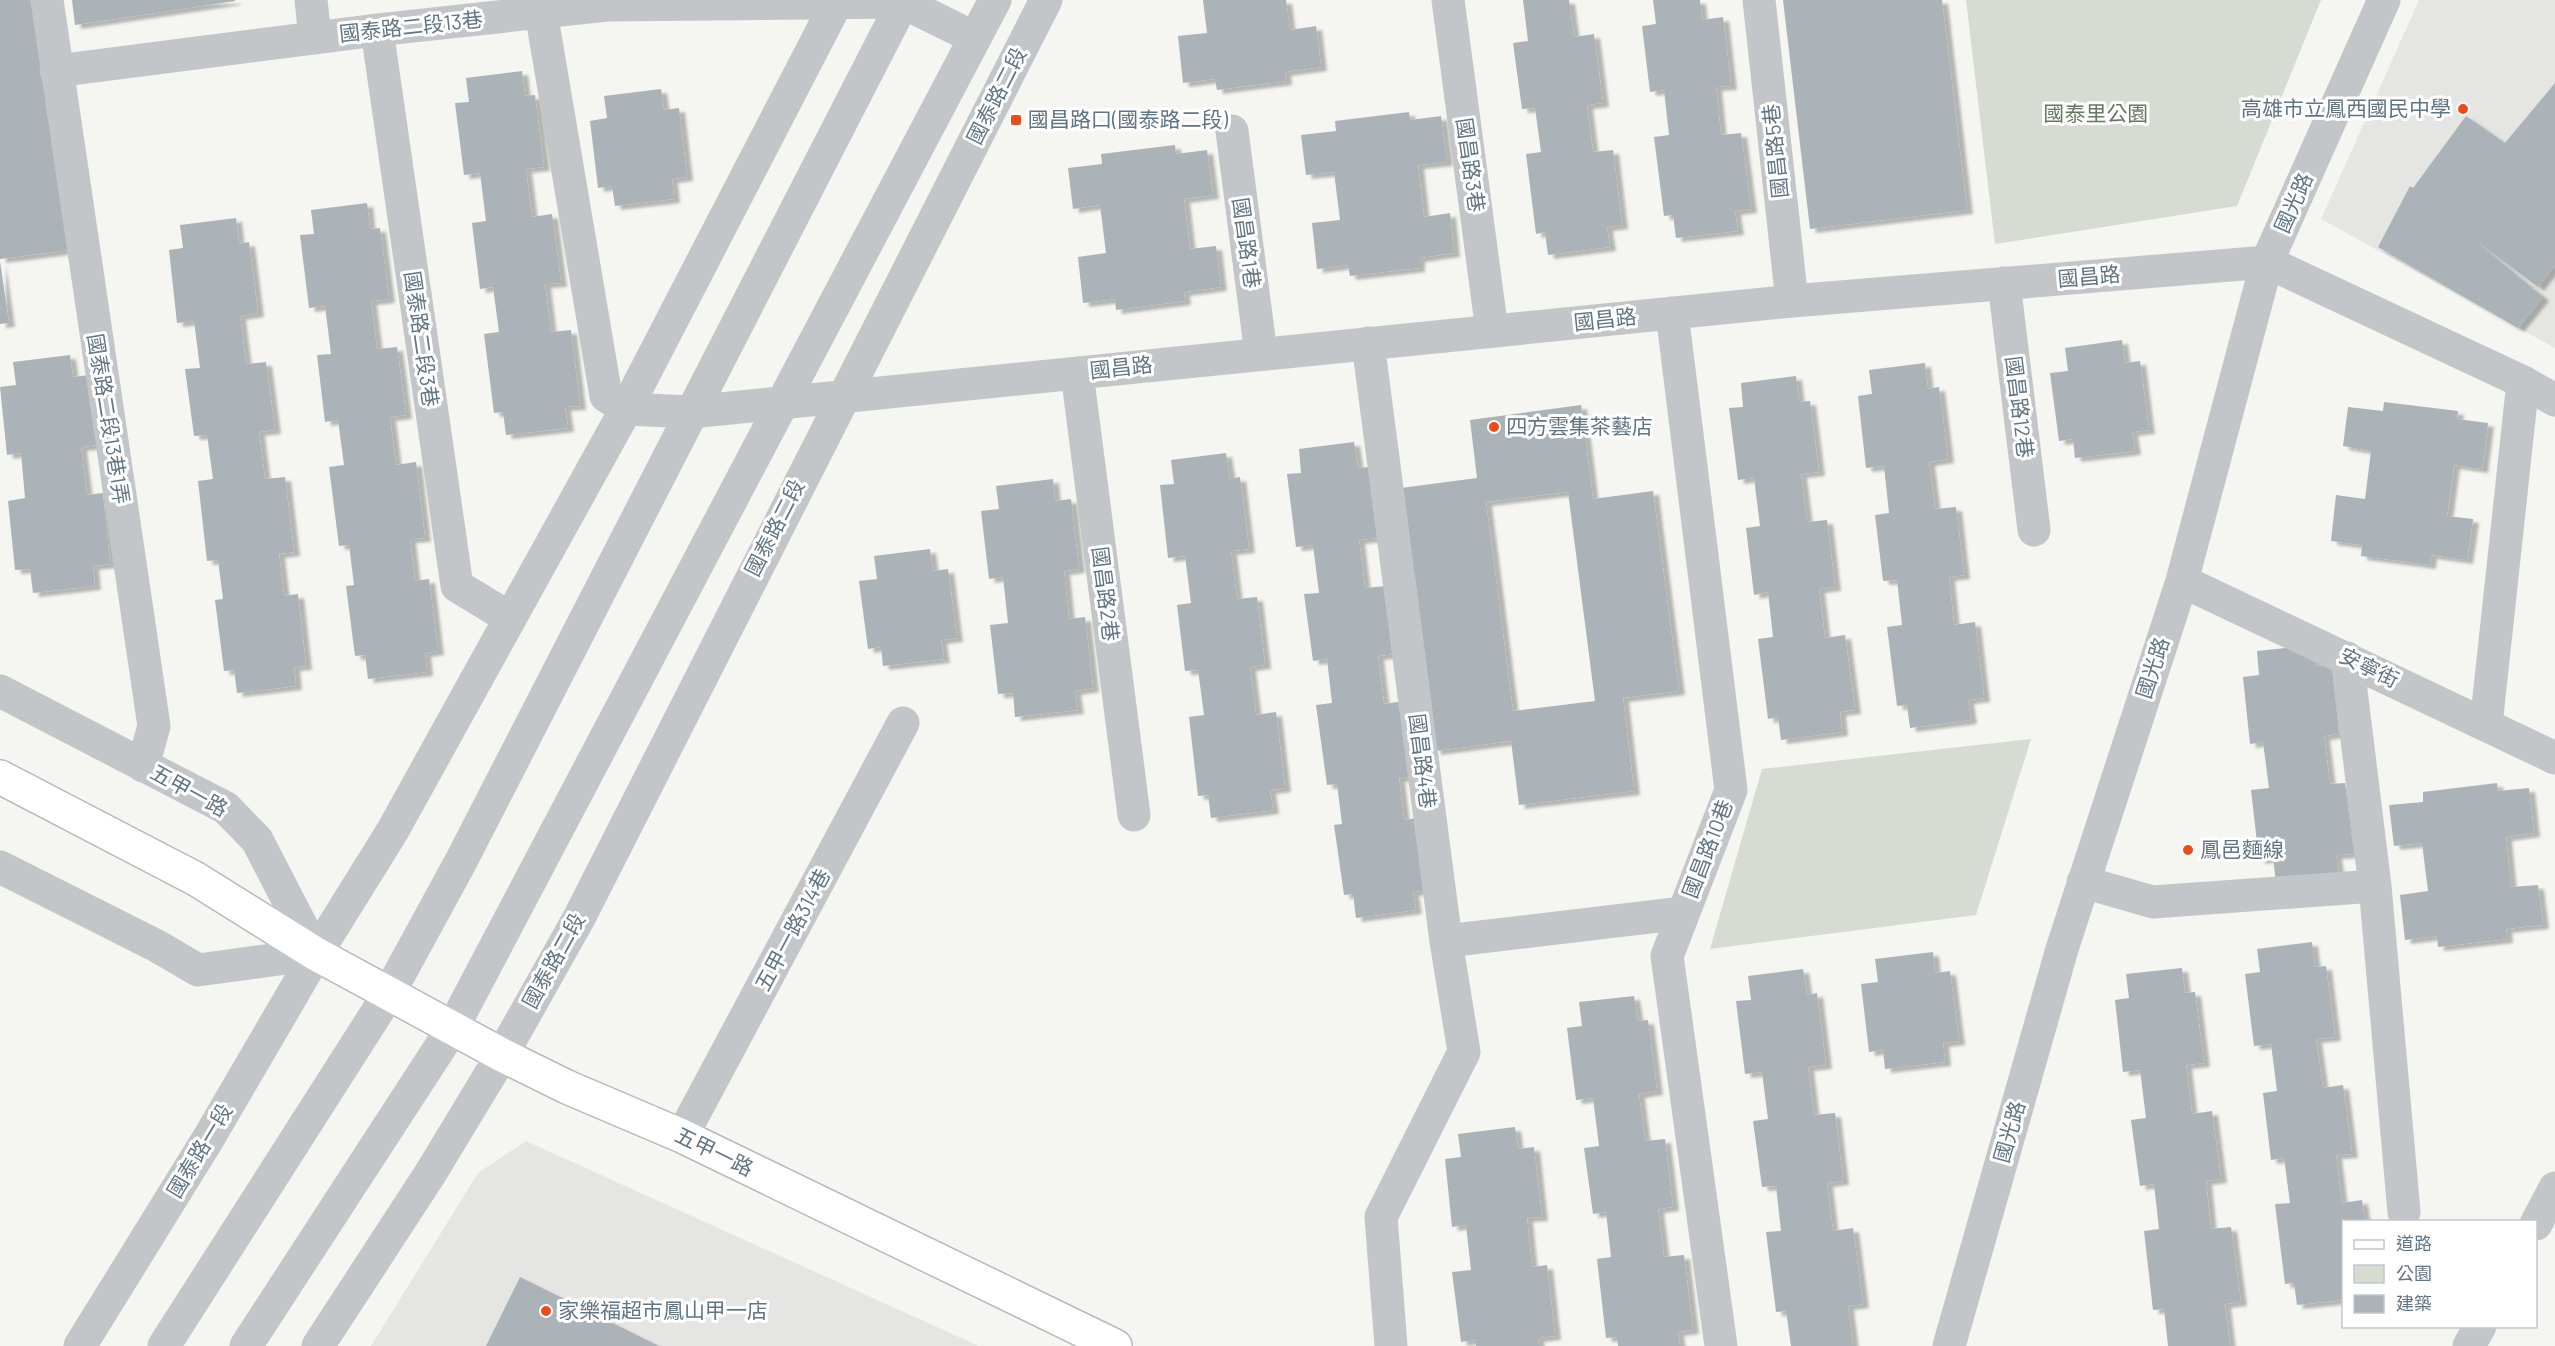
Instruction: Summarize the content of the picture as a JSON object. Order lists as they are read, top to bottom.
{
  "streets": {
    "main road": ["五甲一路"],
    "street": [
      "國泰路二段13巷",
      "國泰路二段",
      "國昌路5巷",
      "國昌路3巷",
      "國光路",
      "國昌路1巷",
      "國昌路",
      "國泰路二段3巷",
      "國昌路12巷",
      "國泰路二段13巷1弄",
      "國昌路2巷",
      "安寧街",
      "國昌路4巷",
      "國昌路10巷",
      "五甲一路314巷",
      "國泰路一段"
    ]
  },
  "crossings": [
    ["國泰路二段13巷", "國泰路二段3巷"],
    ["國泰路二段13巷", "國泰路二段13巷1弄"],
    ["國泰路二段", "國昌路"],
    ["國泰路二段", "五甲一路"],
    ["國昌路5巷", "國昌路"],
    ["國昌路3巷", "國昌路"],
    ["國光路", "國昌路"],
    ["國光路", "安寧街"],
    ["國昌路1巷", "國昌路"],
    ["國昌路", "國昌路12巷"],
    ["國昌路", "國昌路2巷"],
    ["國昌路", "國昌路4巷"],
    ["國昌路", "國昌路10巷"],
    ["國泰路二段13巷1弄", "五甲一路"],
    ["五甲一路", "五甲一路314巷"],
    ["五甲一路", "國泰路一段"]
  ],
  "parks": ["國泰里公園"],
  "places": {
    "other": [
      "高雄市立鳳西國民中學",
      "四方雲集茶藝店",
      "鳳邑麵線",
      "家樂福超市鳳山甲一店"
    ],
    "transit": ["國昌路口(國泰路二段)"]
  },
  "legend": ["道路", "公園", "建築"]
}
